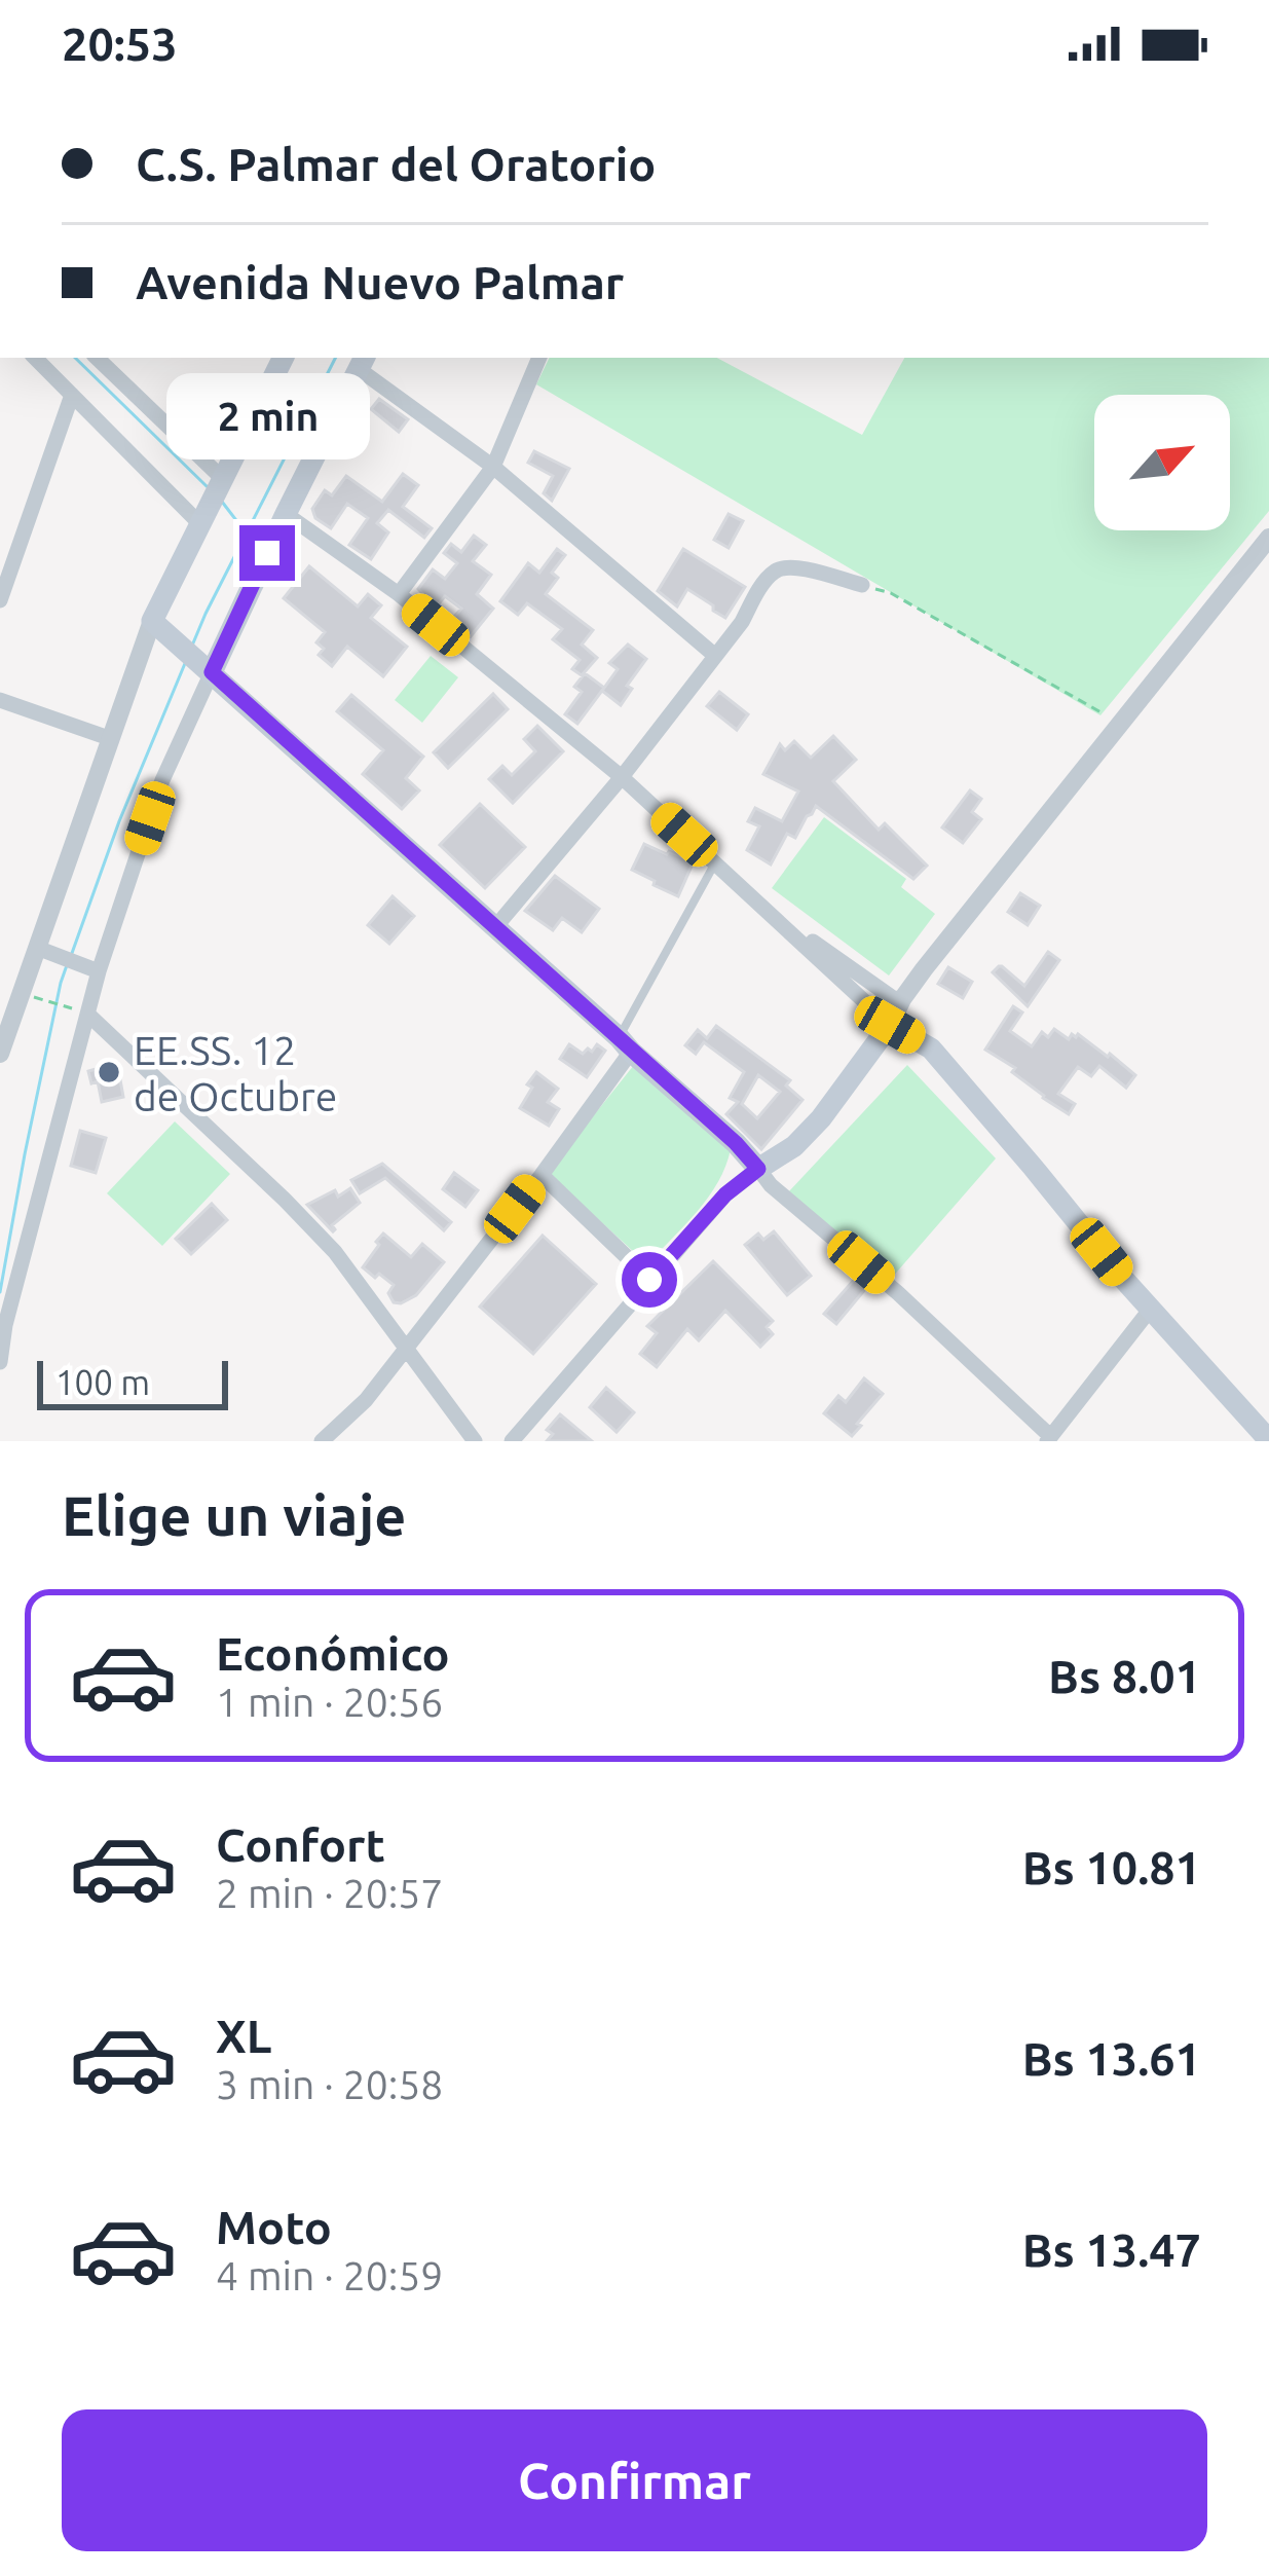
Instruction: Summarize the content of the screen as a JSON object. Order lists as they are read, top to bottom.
{
  "places": ["EE.SS. 12 de Octubre"],
  "scale_bar": "100 m",
  "north": "top right",
  "page": {
    "status": "20:53",
    "banner": ["C.S. Palmar del Oratorio", "Avenida Nuevo Palmar"],
    "bubble": "2 min",
    "scale": "100 m",
    "heading": "Elige un viaje",
    "list": [
      {
        "name": "Económico",
        "note": "1 min · 20:56",
        "value": "Bs 8.01"
      },
      {
        "name": "Confort",
        "note": "2 min · 20:57",
        "value": "Bs 10.81"
      },
      {
        "name": "XL",
        "note": "3 min · 20:58",
        "value": "Bs 13.61"
      },
      {
        "name": "Moto",
        "note": "4 min · 20:59",
        "value": "Bs 13.47"
      }
    ],
    "buttons": "Confirmar"
  }
}
